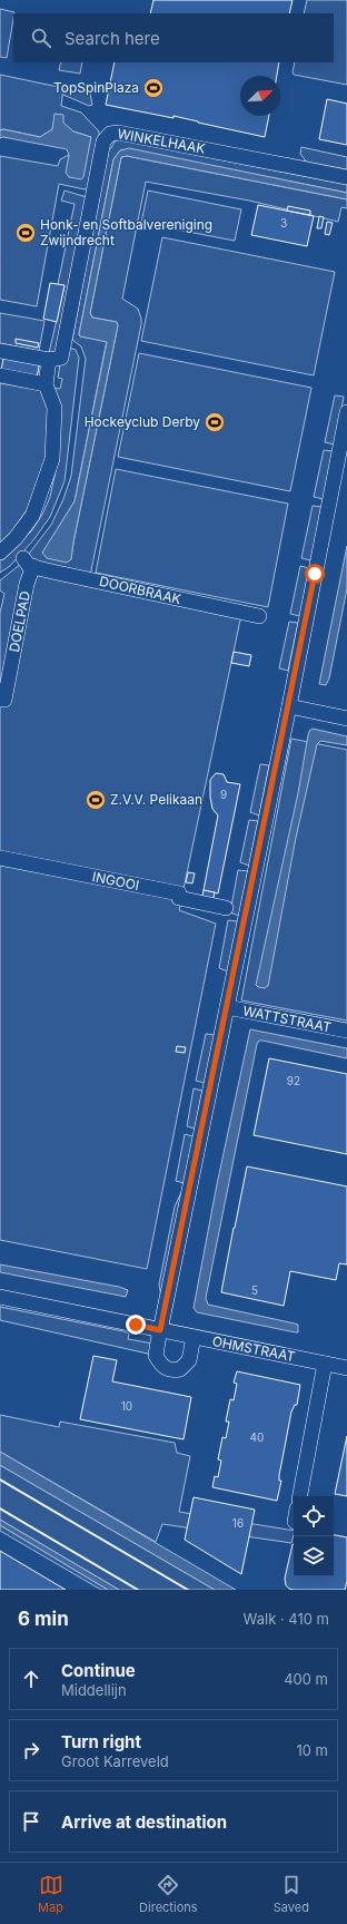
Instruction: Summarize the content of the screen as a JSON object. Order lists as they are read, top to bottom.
{
  "streets": {
    "street": [
      "WINKELHAAK",
      "DOORBRAAK",
      "DOELPAD",
      "INGOOI",
      "WATTSTRAAT",
      "OHMSTRAAT"
    ]
  },
  "crossings": [
    ["DOORBRAAK", "DOELPAD"]
  ],
  "places": {
    "sports": [
      "TopSpinPlaza",
      "Honk- en Softbalvereniging Zwijndrecht",
      "Hockeyclub Derby",
      "Z.V.V. Pelikaan"
    ]
  },
  "house_numbers": [
    "3",
    "9",
    "92",
    "5",
    "10",
    "40",
    "16"
  ],
  "north": "top right",
  "page": {
    "search": "Search here",
    "heading": ["6 min", "Walk · 410 m"],
    "list": [
      ["Continue", "Middellijn", "400 m"],
      ["Turn right", "Groot Karreveld", "10 m"],
      "Arrive at destination"
    ],
    "nav": ["Map", "Directions", "Saved"]
  }
}
